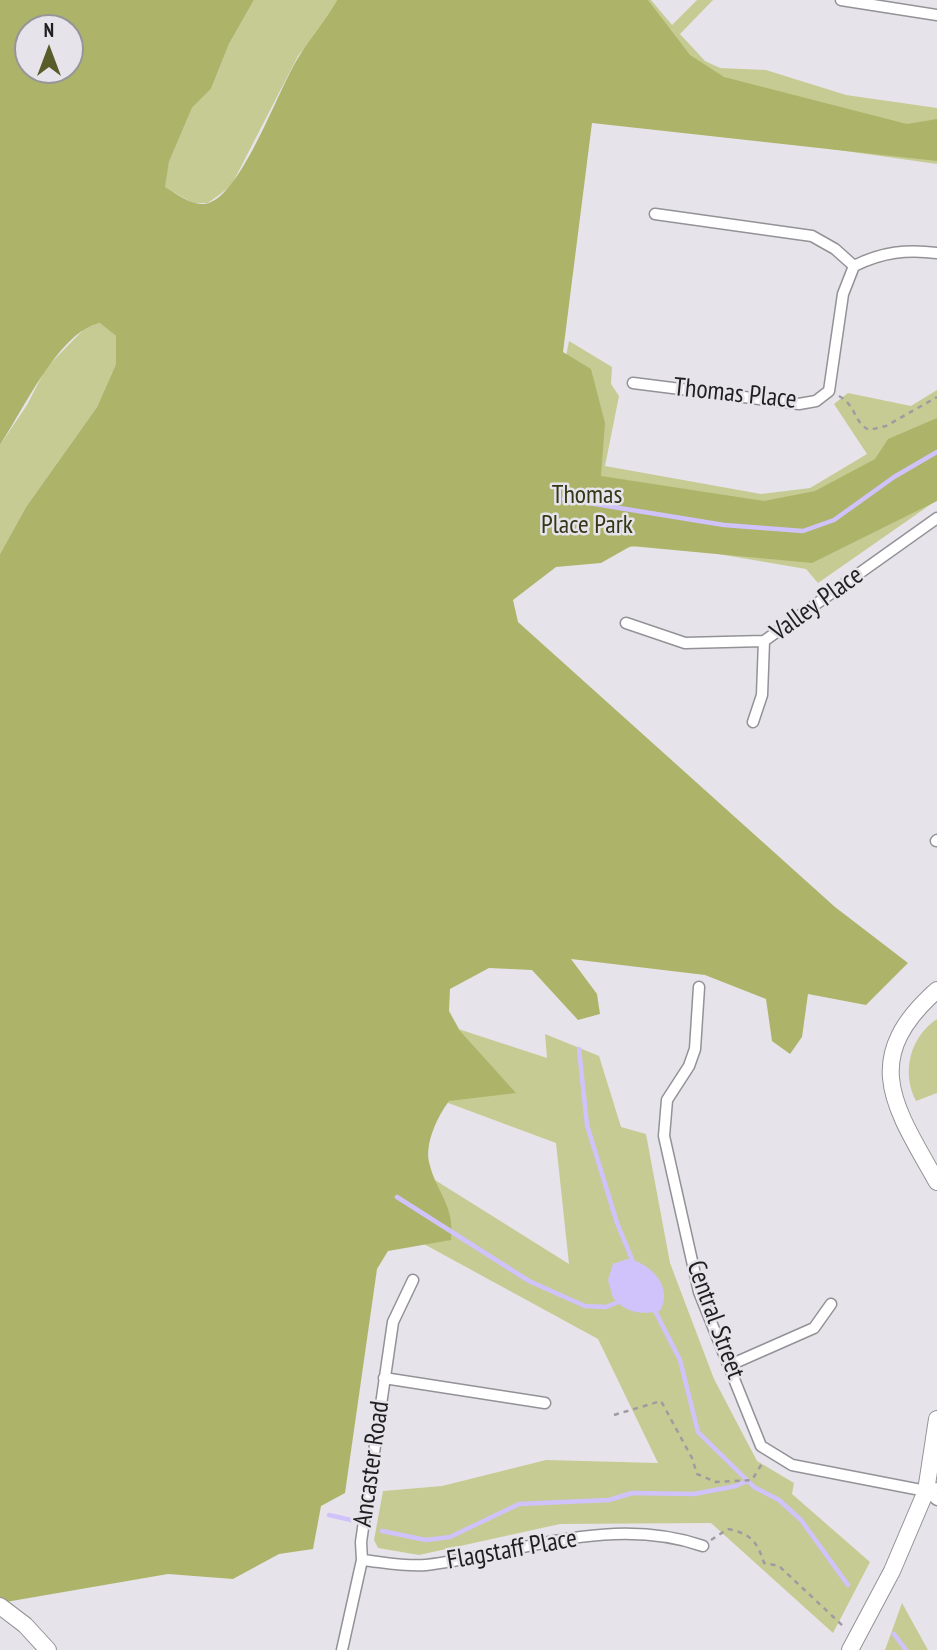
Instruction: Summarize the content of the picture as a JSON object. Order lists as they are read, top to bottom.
{
  "streets": {
    "street": [
      "Thomas Place",
      "Valley Place",
      "Central Street",
      "Ancaster Road",
      "Flagstaff Place"
    ]
  },
  "crossings": [
    ["Ancaster Road", "Flagstaff Place"]
  ],
  "parks": ["Thomas Place Park"],
  "north": "top"
}
